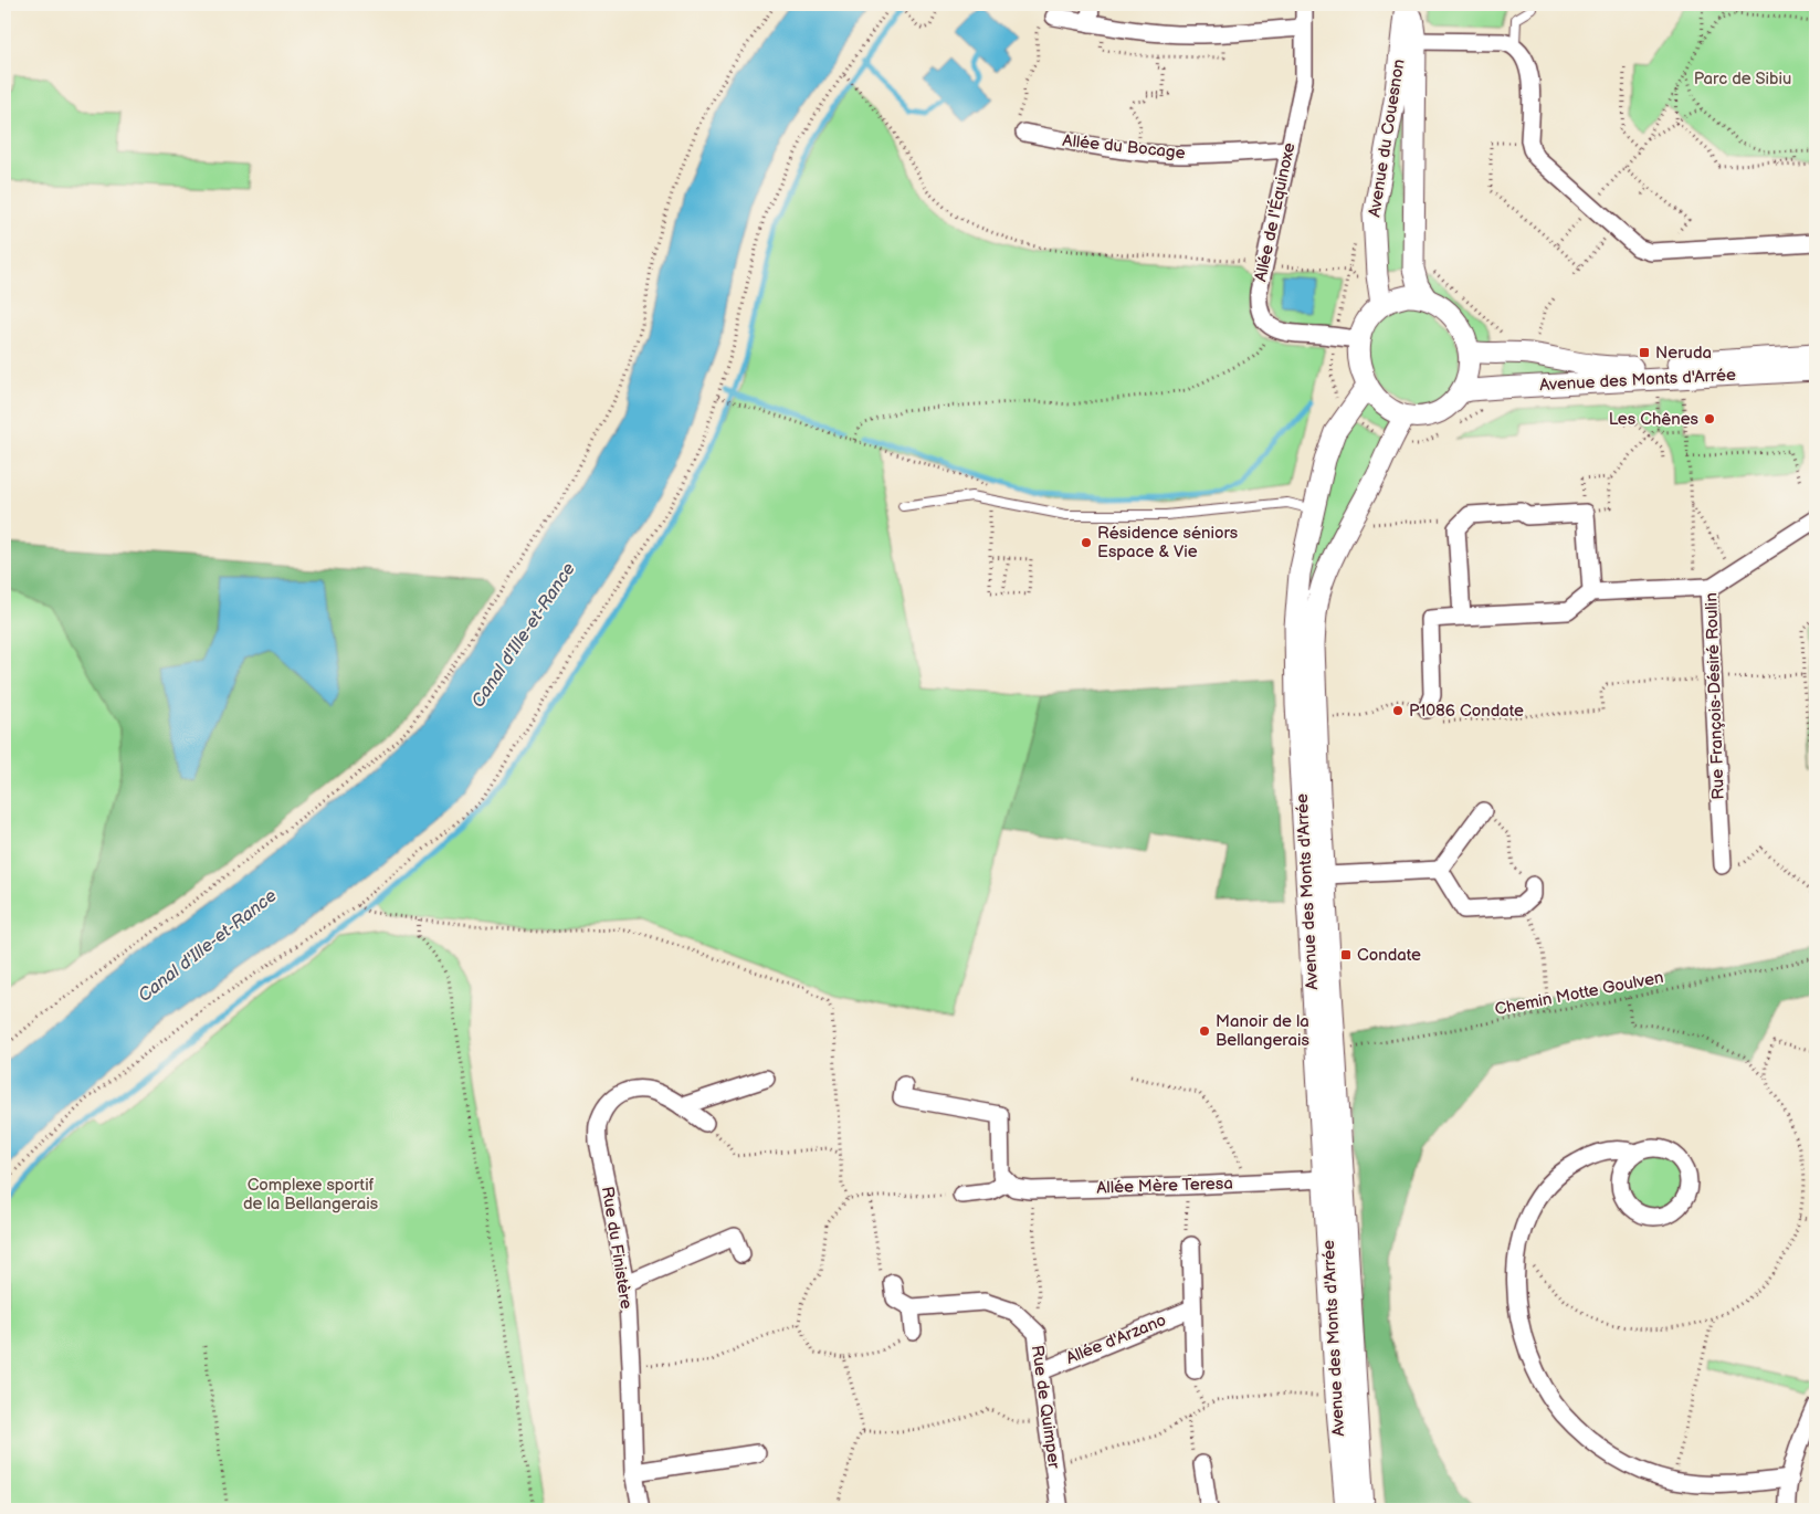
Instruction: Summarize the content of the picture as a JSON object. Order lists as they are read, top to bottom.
{
  "streets": {
    "street": [
      "Avenue du Couesnon",
      "Allée du Bocage",
      "Allée de l'Équinoxe",
      "Avenue des Monts d'Arrée",
      "Rue François-Désiré Roulin",
      "Allée Mère Teresa",
      "Rue du Finistère",
      "Allée d'Arzano",
      "Rue de Quimper"
    ],
    "path": ["Chemin Motte Goulven"]
  },
  "crossings": [
    ["Avenue du Couesnon", "Avenue des Monts d'Arrée"],
    ["Allée du Bocage", "Allée de l'Équinoxe"],
    ["Avenue des Monts d'Arrée", "Allée Mère Teresa"],
    ["Allée d'Arzano", "Rue de Quimper"]
  ],
  "water": ["Canal d'Ille-et-Rance"],
  "parks": ["Parc de Sibiu", "Complexe sportif de la Bellangerais"],
  "places": {
    "transit": ["Neruda", "Condate"],
    "other": [
      "Les Chênes",
      "Résidence séniors Espace & Vie",
      "P1086 Condate",
      "Manoir de la Bellangerais"
    ]
  }
}
